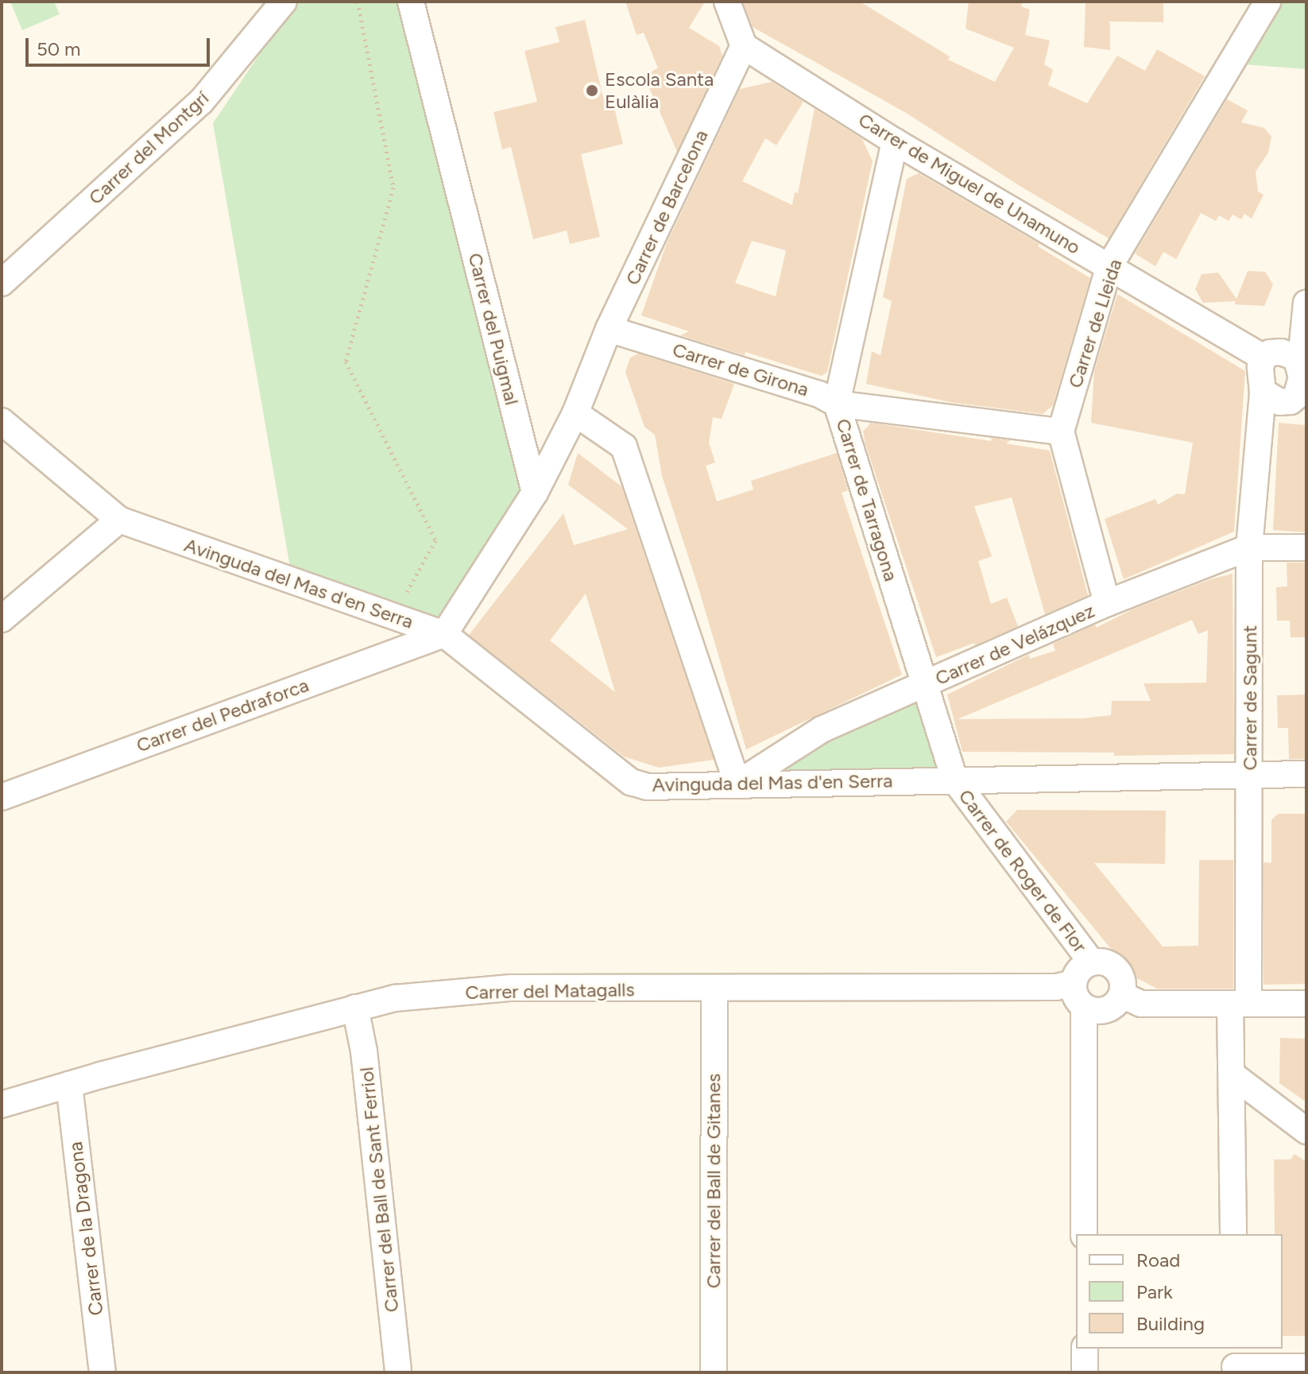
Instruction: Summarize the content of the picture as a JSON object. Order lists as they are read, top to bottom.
{
  "streets": {
    "street": [
      "Carrer del Montgrí",
      "Carrer de Miguel de Unamuno",
      "Carrer de Barcelona",
      "Carrer de Lleida",
      "Carrer del Puigmal",
      "Carrer de Girona",
      "Carrer de Tarragona",
      "Avinguda del Mas d'en Serra",
      "Carrer de Velázquez",
      "Carrer de Sagunt",
      "Carrer del Pedraforca",
      "Carrer de Roger de Flor",
      "Carrer del Matagalls",
      "Carrer del Ball de Gitanes",
      "Carrer del Ball de Sant Ferriol",
      "Carrer de la Dragona"
    ]
  },
  "crossings": [
    ["Carrer de Miguel de Unamuno", "Carrer de Barcelona"],
    ["Carrer de Miguel de Unamuno", "Carrer de Lleida"],
    ["Carrer de Miguel de Unamuno", "Carrer de Tarragona"],
    ["Carrer de Miguel de Unamuno", "Carrer de Sagunt"],
    ["Carrer de Barcelona", "Carrer del Puigmal"],
    ["Carrer de Barcelona", "Carrer de Girona"],
    ["Carrer de Lleida", "Carrer de Girona"],
    ["Carrer de Girona", "Carrer de Tarragona"],
    ["Carrer de Tarragona", "Avinguda del Mas d'en Serra"],
    ["Carrer de Tarragona", "Carrer de Velázquez"],
    ["Carrer de Tarragona", "Carrer de Roger de Flor"],
    ["Avinguda del Mas d'en Serra", "Carrer de Velázquez"],
    ["Avinguda del Mas d'en Serra", "Carrer de Sagunt"],
    ["Avinguda del Mas d'en Serra", "Carrer del Pedraforca"],
    ["Avinguda del Mas d'en Serra", "Carrer de Roger de Flor"],
    ["Carrer de Velázquez", "Carrer de Sagunt"],
    ["Carrer de Roger de Flor", "Carrer del Matagalls"],
    ["Carrer del Matagalls", "Carrer del Ball de Gitanes"],
    ["Carrer del Matagalls", "Carrer del Ball de Sant Ferriol"],
    ["Carrer del Matagalls", "Carrer de la Dragona"]
  ],
  "places": ["Escola Santa Eulàlia"],
  "legend": ["Road", "Park", "Building"],
  "scale_bar": "50 m"
}
